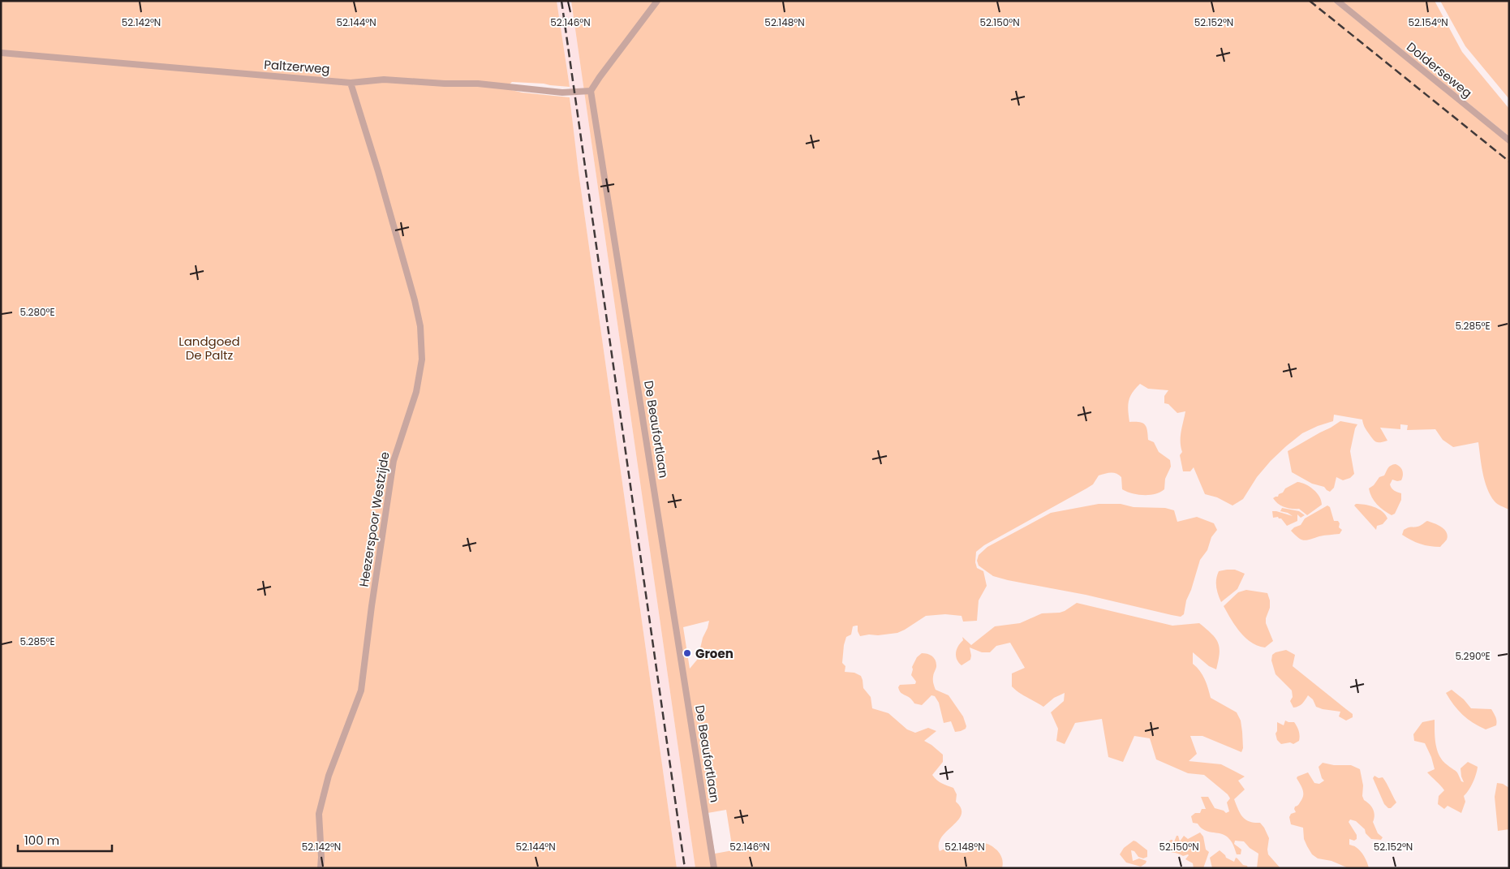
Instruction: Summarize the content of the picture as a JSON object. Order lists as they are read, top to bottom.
{
  "streets": {
    "street": [
      "Paltzerweg",
      "Dolderseweg",
      "De Beaufortlaan",
      "Heezerspoor Westzijde"
    ]
  },
  "crossings": [
    ["Paltzerweg", "De Beaufortlaan"],
    ["Paltzerweg", "Heezerspoor Westzijde"]
  ],
  "parks": ["Landgoed De Paltz"],
  "places": ["Groen"],
  "scale_bar": "100 m",
  "coordinates": [
    "52.142°N",
    "52.144°N",
    "52.146°N",
    "52.148°N",
    "52.150°N",
    "52.152°N",
    "52.154°N",
    "5.280°E",
    "5.285°E",
    "5.290°E"
  ]
}
